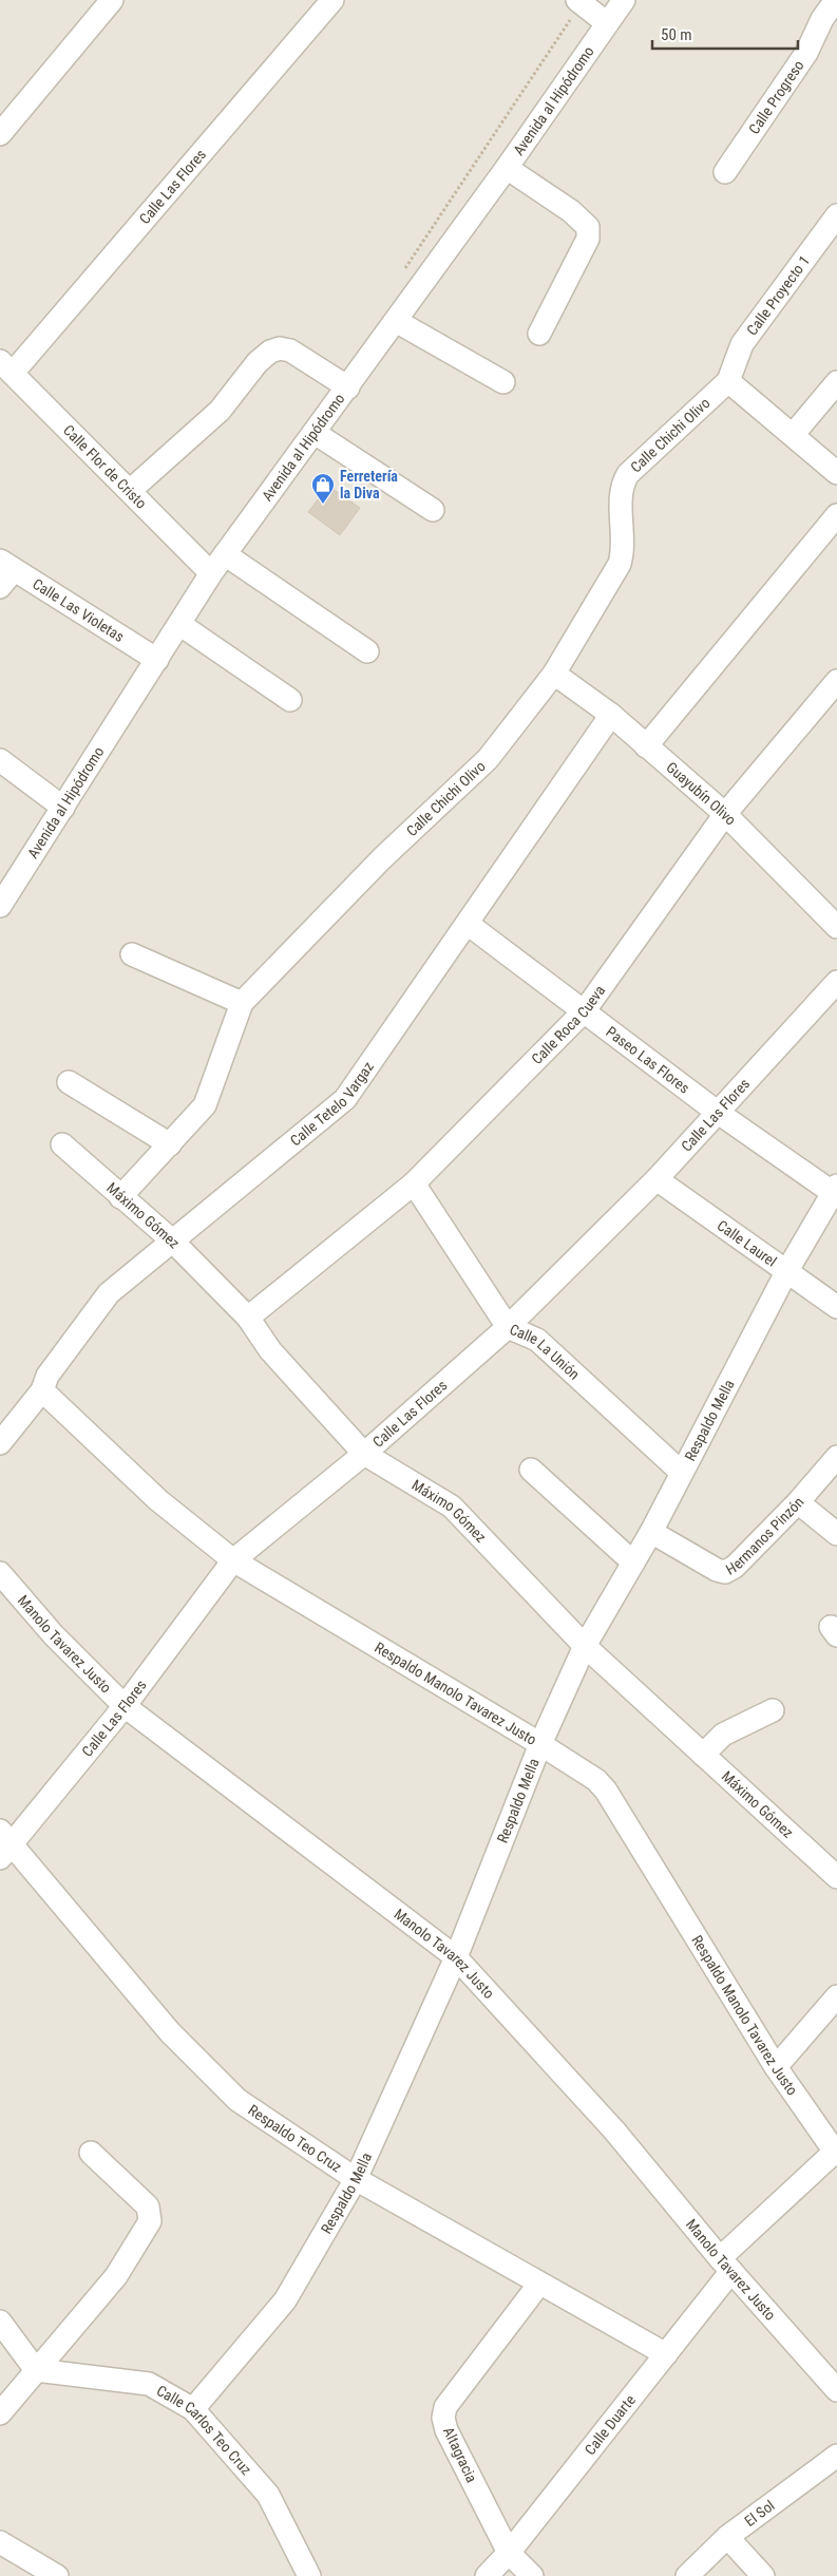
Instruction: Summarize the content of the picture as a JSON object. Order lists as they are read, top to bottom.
{
  "streets": {
    "street": [
      "Calle Progreso",
      "Avenida al Hipódromo",
      "Calle Las Flores",
      "Calle Proyecto 1",
      "Calle Chichi Olivo",
      "Calle Flor de Cristo",
      "Calle Las Violetas",
      "Guayubín Olivo",
      "Calle Roca Cueva",
      "Paseo Las Flores",
      "Calle Tetelo Vargaz",
      "Máximo Gómez",
      "Calle Laurel",
      "Calle La Unión",
      "Respaldo Mella",
      "Hermanos Pinzón",
      "Manolo Tavarez Justo",
      "Respaldo Manolo Tavarez Justo",
      "Respaldo Teo Cruz",
      "Calle Duarte",
      "Calle Carlos Teo Cruz",
      "Altagracia",
      "El Sol"
    ]
  },
  "crossings": [
    ["Avenida al Hipódromo", "Calle Flor de Cristo"],
    ["Avenida al Hipódromo", "Calle Las Violetas"],
    ["Calle Las Flores", "Calle Flor de Cristo"],
    ["Calle Las Flores", "Paseo Las Flores"],
    ["Calle Las Flores", "Máximo Gómez"],
    ["Calle Las Flores", "Calle Laurel"],
    ["Calle Las Flores", "Calle La Unión"],
    ["Calle Las Flores", "Manolo Tavarez Justo"],
    ["Calle Las Flores", "Respaldo Manolo Tavarez Justo"],
    ["Calle Las Flores", "Respaldo Teo Cruz"],
    ["Calle Proyecto 1", "Calle Chichi Olivo"],
    ["Calle Chichi Olivo", "Guayubín Olivo"],
    ["Calle Chichi Olivo", "Máximo Gómez"],
    ["Guayubín Olivo", "Calle Roca Cueva"],
    ["Guayubín Olivo", "Calle Tetelo Vargaz"],
    ["Calle Roca Cueva", "Paseo Las Flores"],
    ["Calle Roca Cueva", "Máximo Gómez"],
    ["Calle Roca Cueva", "Calle La Unión"],
    ["Paseo Las Flores", "Calle Tetelo Vargaz"],
    ["Paseo Las Flores", "Respaldo Mella"],
    ["Calle Tetelo Vargaz", "Máximo Gómez"],
    ["Calle Tetelo Vargaz", "Respaldo Manolo Tavarez Justo"],
    ["Máximo Gómez", "Respaldo Mella"],
    ["Calle Laurel", "Respaldo Mella"],
    ["Calle La Unión", "Respaldo Mella"],
    ["Respaldo Mella", "Hermanos Pinzón"],
    ["Respaldo Mella", "Manolo Tavarez Justo"],
    ["Respaldo Mella", "Respaldo Manolo Tavarez Justo"],
    ["Respaldo Mella", "Respaldo Teo Cruz"],
    ["Respaldo Mella", "Calle Carlos Teo Cruz"],
    ["Manolo Tavarez Justo", "Calle Duarte"],
    ["Respaldo Manolo Tavarez Justo", "Calle Duarte"],
    ["Respaldo Teo Cruz", "Calle Duarte"],
    ["Respaldo Teo Cruz", "Altagracia"],
    ["Calle Duarte", "Altagracia"]
  ],
  "places": {
    "shop": ["Ferretería la Diva"]
  },
  "scale_bar": "50 m"
}
